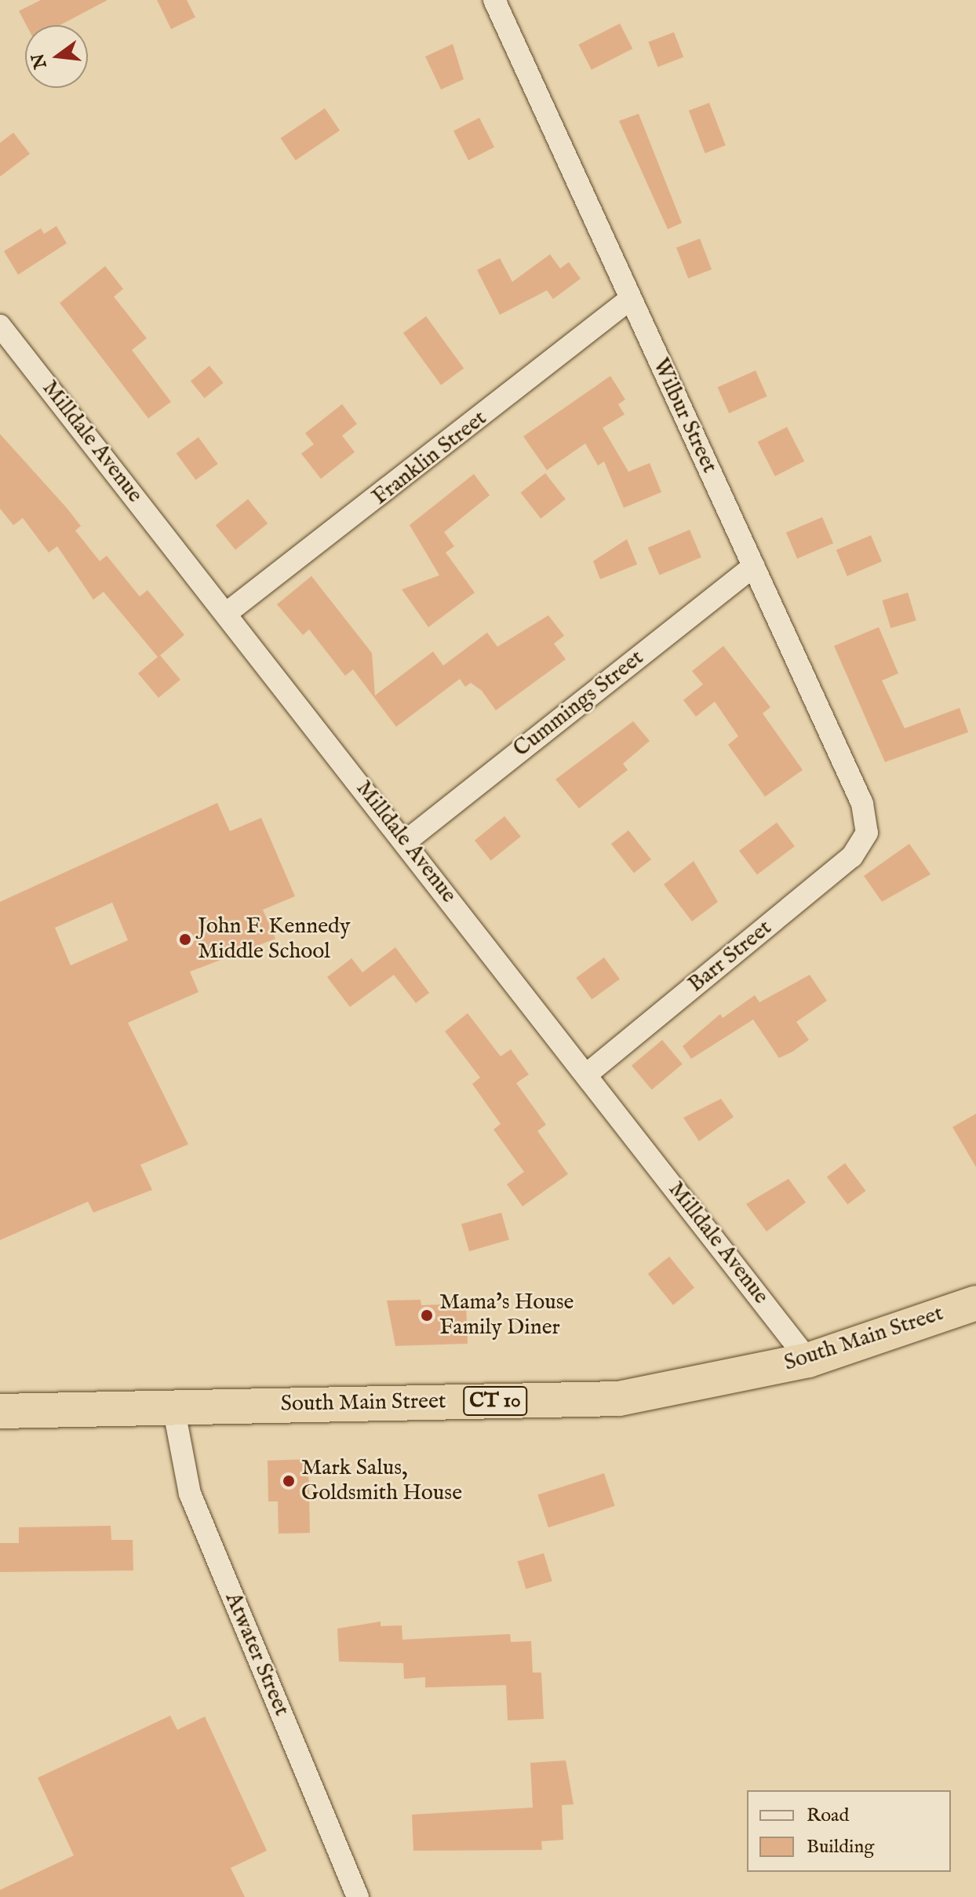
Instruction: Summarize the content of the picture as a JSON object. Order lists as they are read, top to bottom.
{
  "streets": {
    "highway": ["South Main Street", "CT 10"],
    "street": [
      "Wilbur Street",
      "Milldale Avenue",
      "Franklin Street",
      "Cummings Street",
      "Barr Street",
      "Atwater Street"
    ]
  },
  "crossings": [
    ["Wilbur Street", "Franklin Street"],
    ["Wilbur Street", "Cummings Street"],
    ["Wilbur Street", "Barr Street"],
    ["Milldale Avenue", "Franklin Street"],
    ["Milldale Avenue", "Cummings Street"],
    ["Milldale Avenue", "Barr Street"],
    ["Milldale Avenue", "South Main Street"],
    ["South Main Street", "Atwater Street"]
  ],
  "places": ["John F. Kennedy Middle School", "Mama's House Family Diner", "Mark Salus, Goldsmith House"],
  "legend": ["Road", "Building"],
  "north": "left"
}
